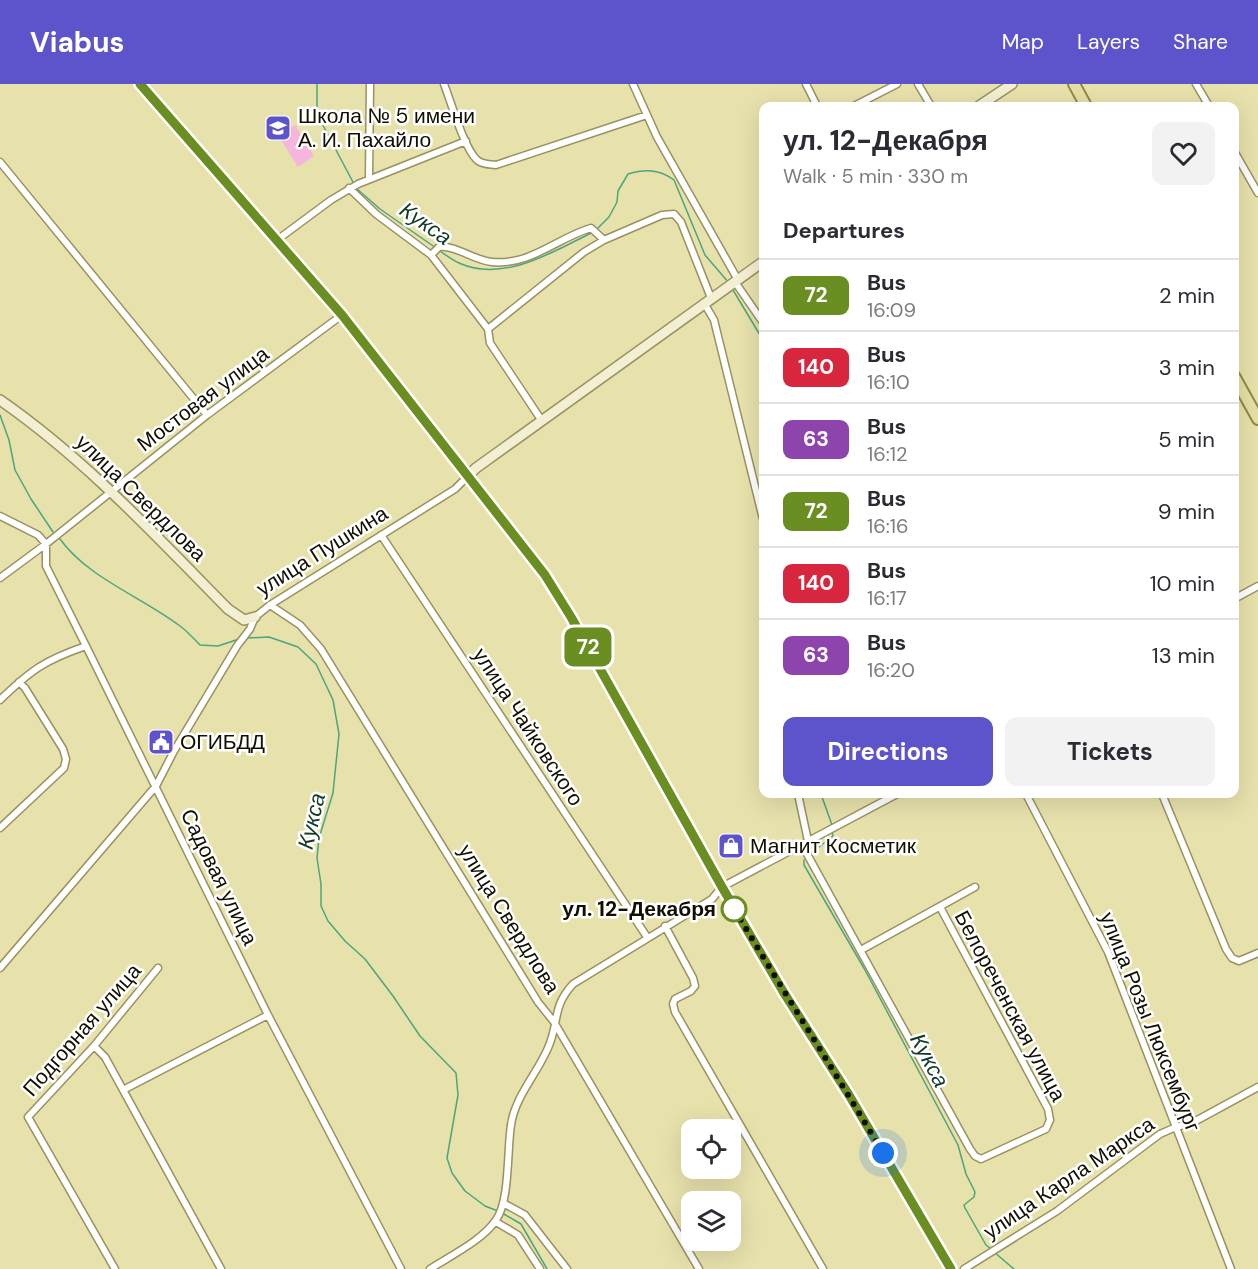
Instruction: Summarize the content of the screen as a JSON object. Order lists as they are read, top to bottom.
{
  "streets": {
    "street": [
      "Мостовая улица",
      "улица Свердлова",
      "улица Пушкина",
      "улица Чайковского",
      "Садовая улица",
      "Белореченская улица",
      "улица Розы Люксембург",
      "Подгорная улица",
      "улица Карла Маркса"
    ]
  },
  "crossings": [
    ["Мостовая улица", "улица Свердлова"],
    ["Мостовая улица", "Садовая улица"],
    ["улица Свердлова", "улица Пушкина"],
    ["улица Пушкина", "улица Чайковского"],
    ["улица Пушкина", "Садовая улица"],
    ["улица Розы Люксембург", "улица Карла Маркса"]
  ],
  "water": ["Кукса"],
  "places": {
    "school or university": ["Школа № 5 имени А. И. Пахайло"],
    "public building": ["ОГИБДД"],
    "shop": ["Магнит Косметик"],
    "other": ["ул. 12-Декабря"]
  },
  "lines": ["bus line 72"],
  "page": {
    "header": "Viabus",
    "nav": ["Map", "Layers", "Share"],
    "on_map": "72",
    "heading": [
      ["ул. 12-Декабря", "Walk · 5 min · 330 m"],
      "Departures"
    ],
    "list": [
      {
        "mark": "72",
        "name": "Bus",
        "note": "16:09",
        "value": "2 min"
      },
      {
        "mark": "140",
        "name": "Bus",
        "note": "16:10",
        "value": "3 min"
      },
      {
        "mark": "63",
        "name": "Bus",
        "note": "16:12",
        "value": "5 min"
      },
      {
        "mark": "72",
        "name": "Bus",
        "note": "16:16",
        "value": "9 min"
      },
      {
        "mark": "140",
        "name": "Bus",
        "note": "16:17",
        "value": "10 min"
      },
      {
        "mark": "63",
        "name": "Bus",
        "note": "16:20",
        "value": "13 min"
      }
    ],
    "buttons": ["Directions", "Tickets"]
  }
}
